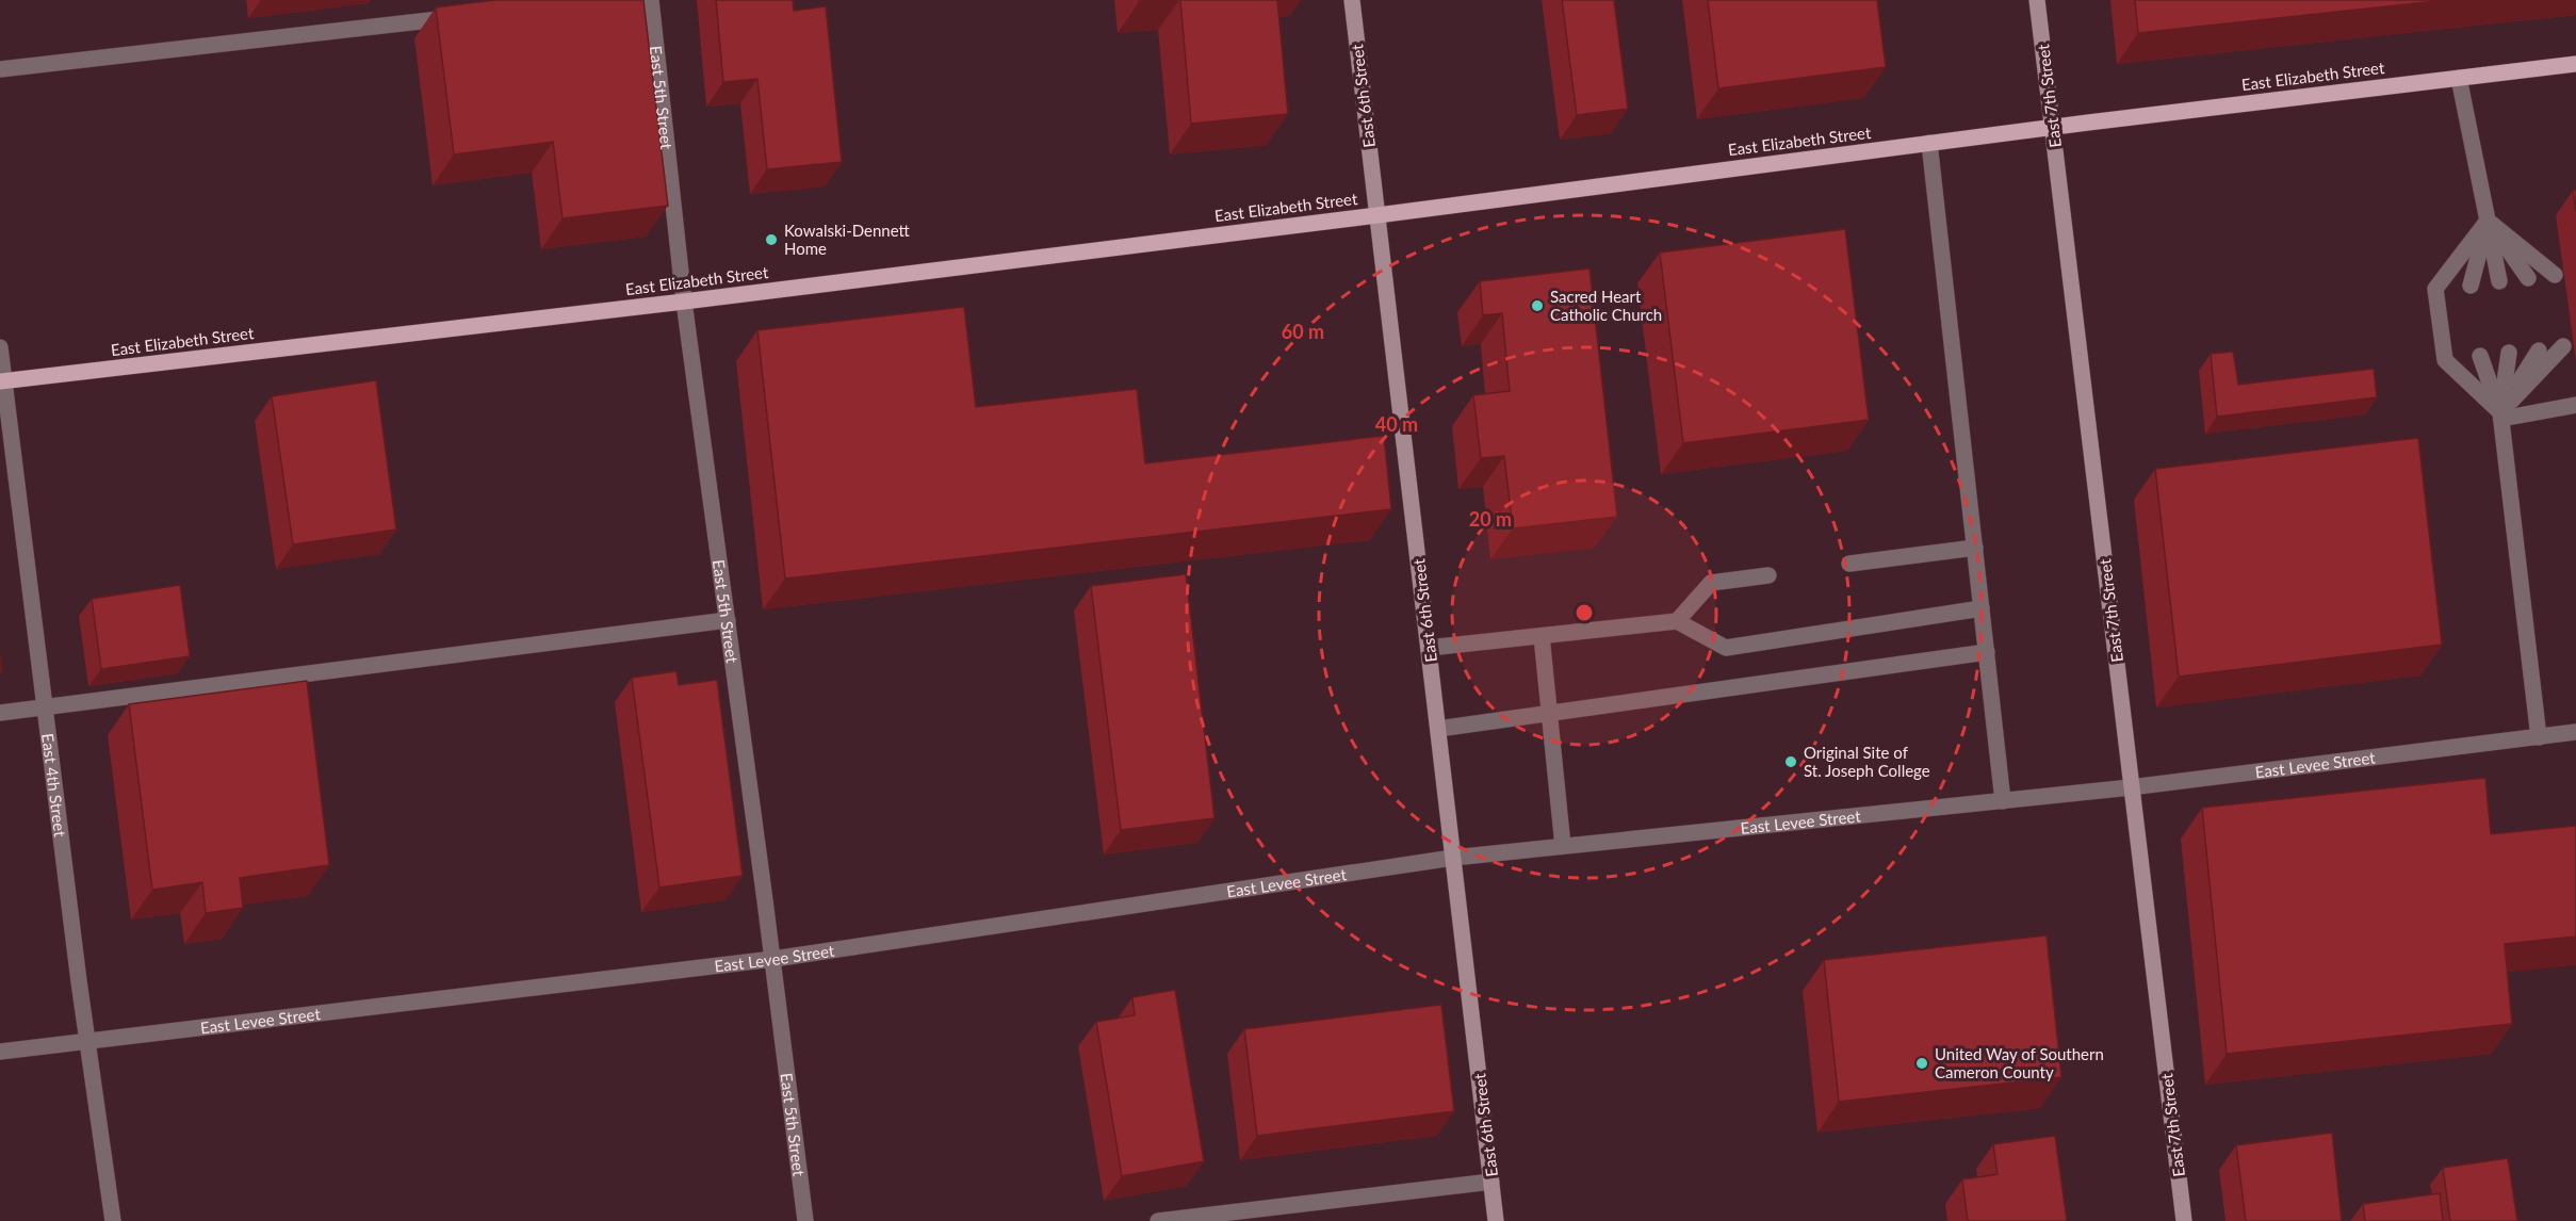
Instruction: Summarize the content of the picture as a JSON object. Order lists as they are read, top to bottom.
{
  "streets": {
    "main road": ["East Elizabeth Street", "East 6th Street", "East 7th Street"],
    "street": ["East 5th Street", "East Levee Street", "East 4th Street"]
  },
  "crossings": [
    ["East Elizabeth Street", "East 6th Street"],
    ["East Elizabeth Street", "East 7th Street"],
    ["East Elizabeth Street", "East 5th Street"],
    ["East Elizabeth Street", "East 4th Street"],
    ["East 6th Street", "East Levee Street"],
    ["East 7th Street", "East Levee Street"],
    ["East 5th Street", "East Levee Street"],
    ["East Levee Street", "East 4th Street"]
  ],
  "places": [
    "Kowalski-Dennett Home",
    "Sacred Heart Catholic Church",
    "Original Site of St. Joseph College",
    "United Way of Southern Cameron County"
  ],
  "rings": ["60 m", "40 m", "20 m"]
}
